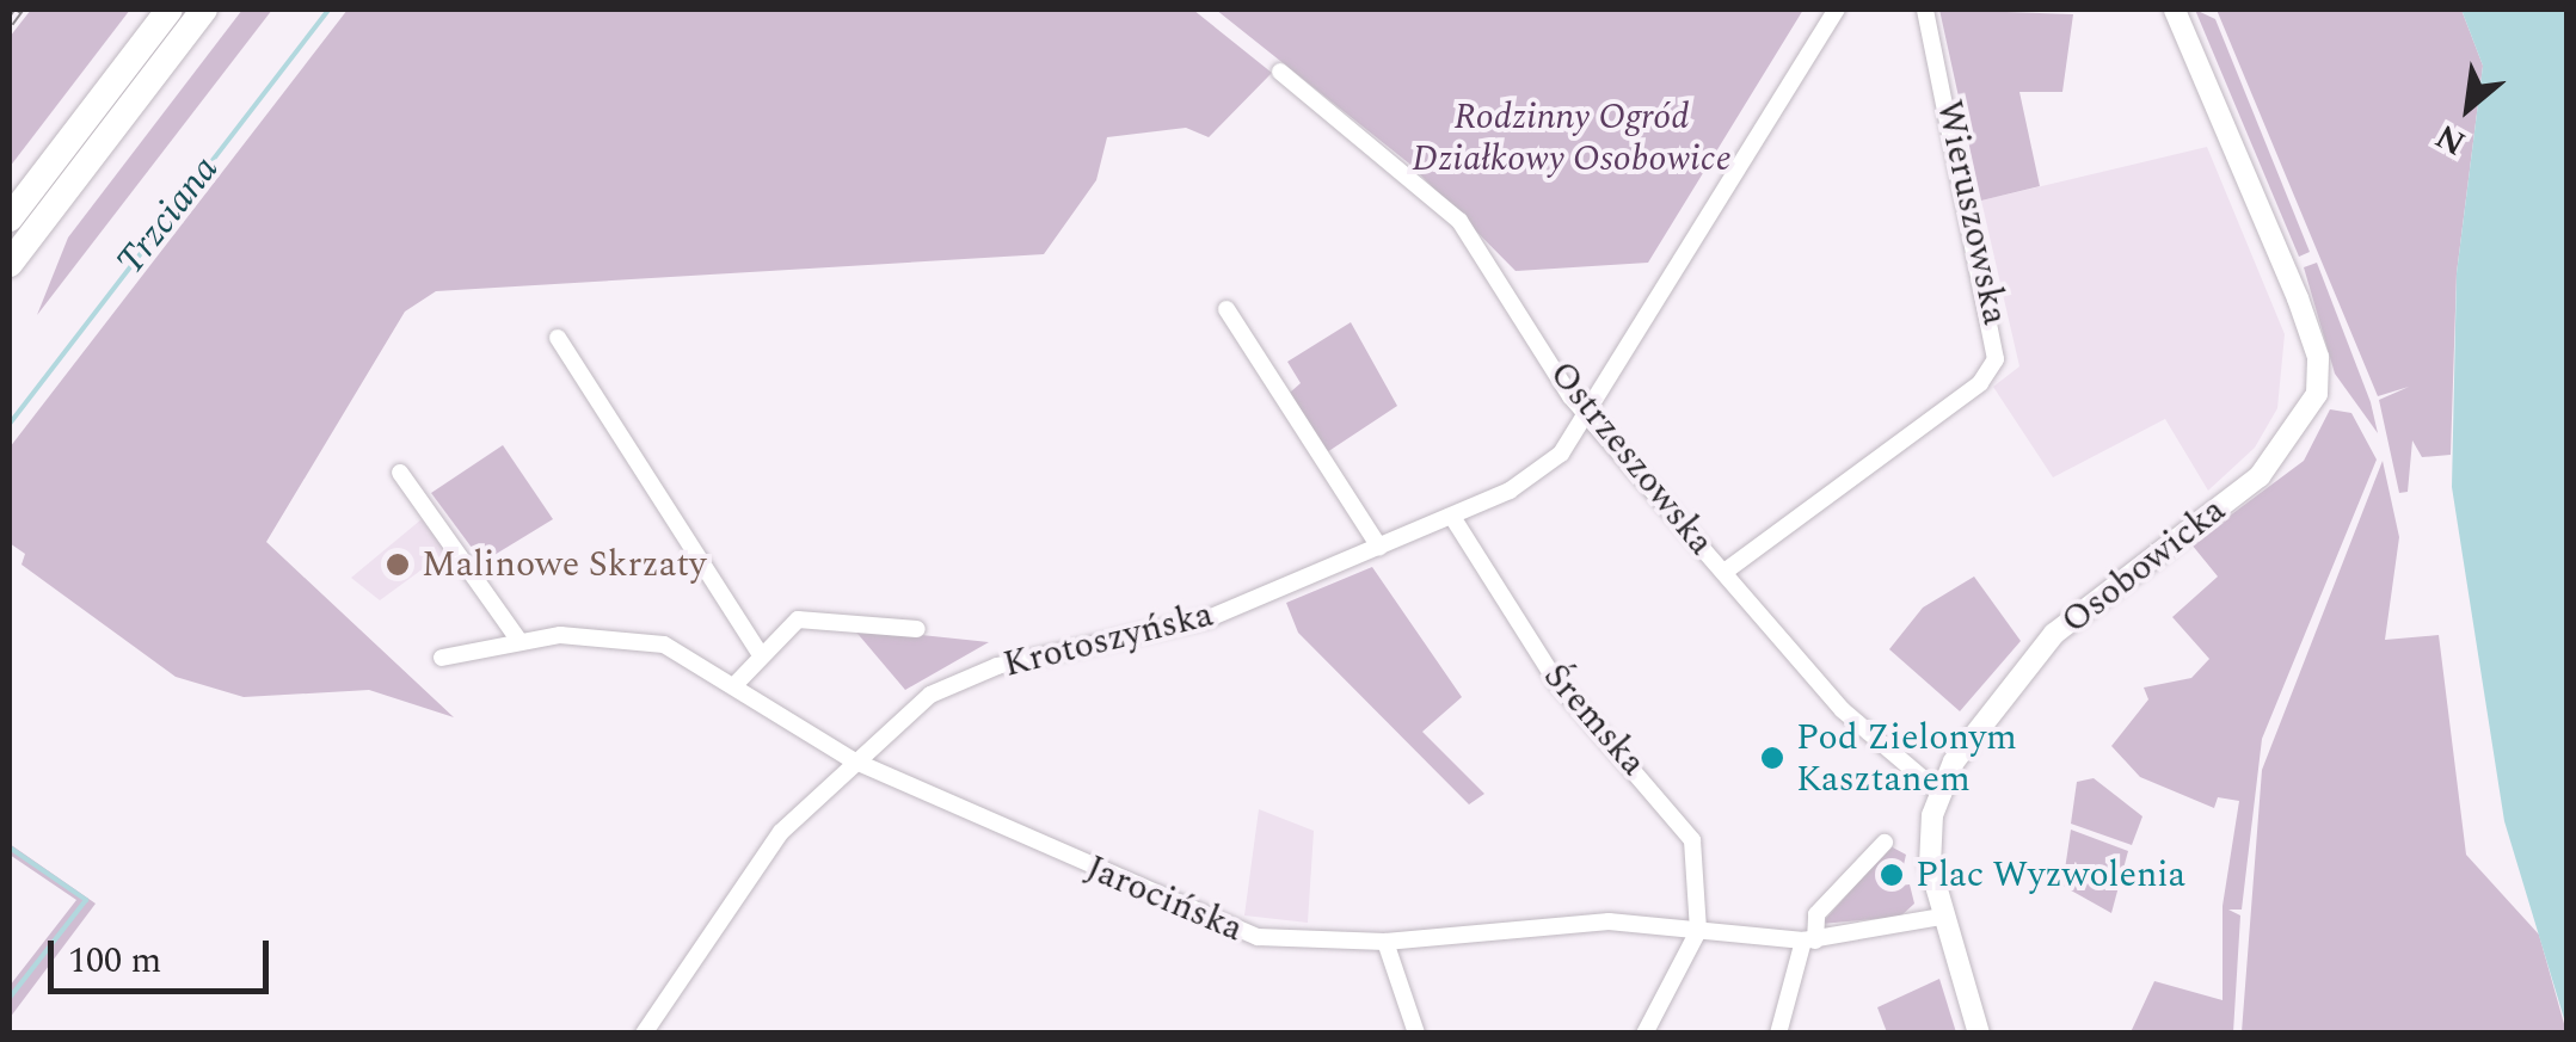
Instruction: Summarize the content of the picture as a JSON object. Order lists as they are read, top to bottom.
{
  "streets": {
    "street": [
      "Wieruszowska",
      "Ostrzeszowska",
      "Osobowicka",
      "Krotoszyńska",
      "Śremska",
      "Jarocińska"
    ]
  },
  "crossings": [
    ["Wieruszowska", "Ostrzeszowska"],
    ["Ostrzeszowska", "Osobowicka"],
    ["Ostrzeszowska", "Krotoszyńska"],
    ["Osobowicka", "Jarocińska"],
    ["Krotoszyńska", "Śremska"],
    ["Krotoszyńska", "Jarocińska"],
    ["Śremska", "Jarocińska"]
  ],
  "water": ["Trzciana"],
  "parks": ["Rodzinny Ogród Działkowy Osobowice"],
  "places": ["Malinowe Skrzaty", "Pod Zielonym Kasztanem", "Plac Wyzwolenia"],
  "scale_bar": "100 m",
  "north": "bottom left"
}
